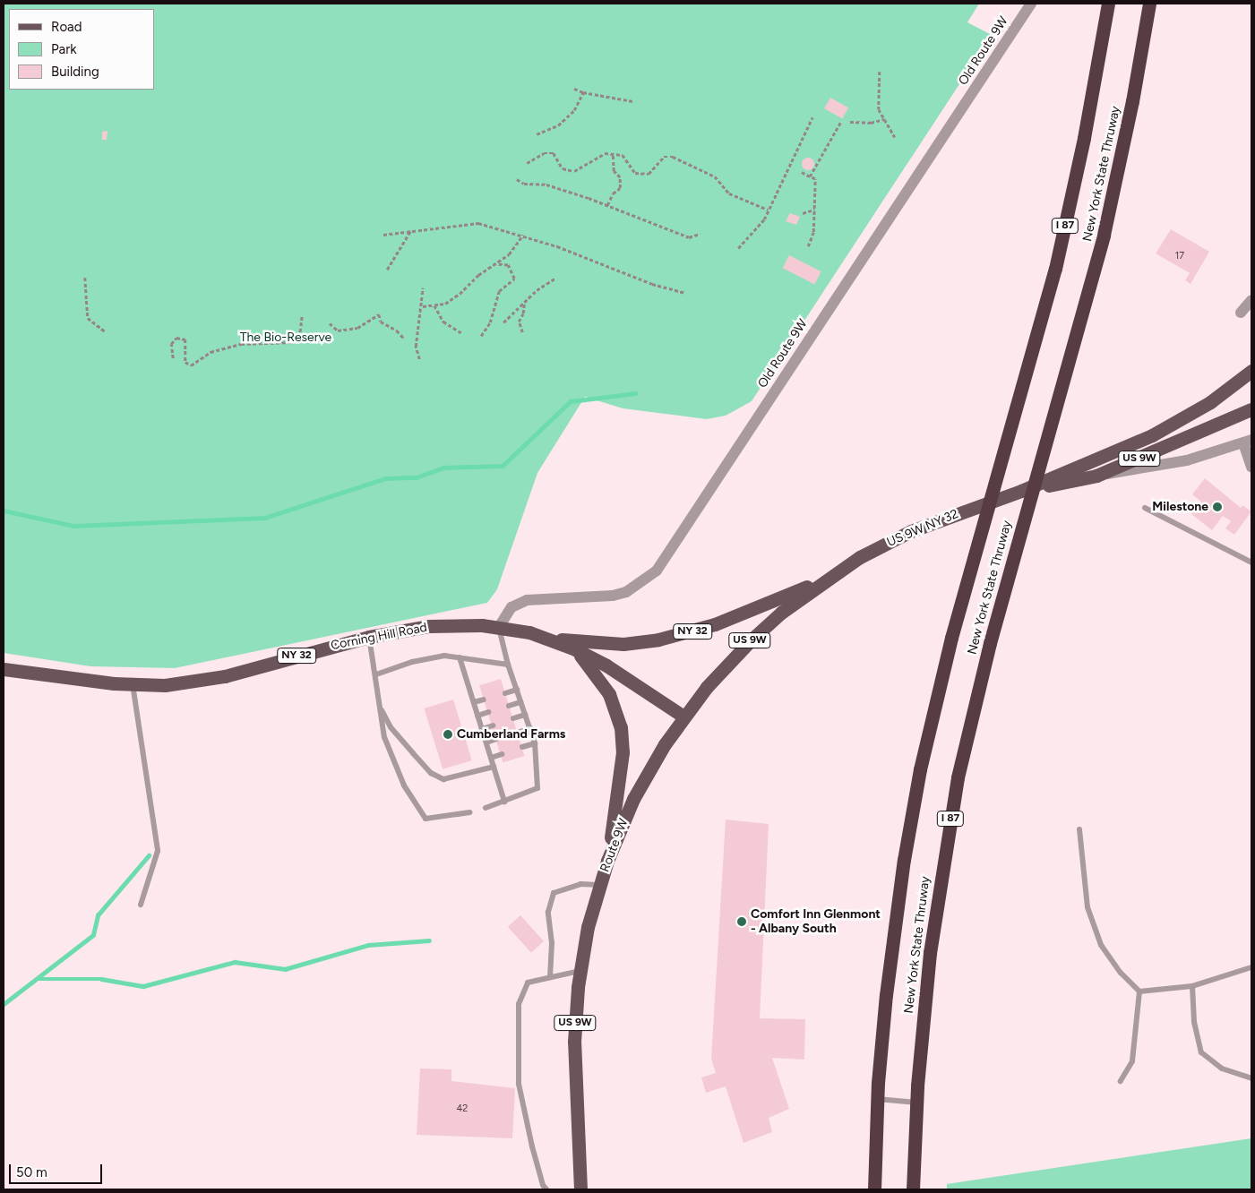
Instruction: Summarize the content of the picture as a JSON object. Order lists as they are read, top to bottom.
{
  "streets": {
    "highway": ["New York State Thruway", "I 87"],
    "main road": [
      "US 9W",
      "US 9W NY 32",
      "NY 32",
      "Corning Hill Road",
      "Route 9W"
    ],
    "street": ["Old Route 9W"]
  },
  "crossings": [
    ["Old Route 9W", "Corning Hill Road"],
    ["US 9W", "US 9W NY 32"],
    ["US 9W NY 32", "NY 32"],
    ["US 9W NY 32", "Route 9W"],
    ["NY 32", "Corning Hill Road"],
    ["NY 32", "Route 9W"],
    ["Corning Hill Road", "Route 9W"]
  ],
  "parks": ["The Bio-Reserve"],
  "places": ["Milestone", "Cumberland Farms", "Comfort Inn Glenmont - Albany South"],
  "house_numbers": ["17", "42"],
  "legend": ["Road", "Park", "Building"],
  "scale_bar": "50 m"
}
